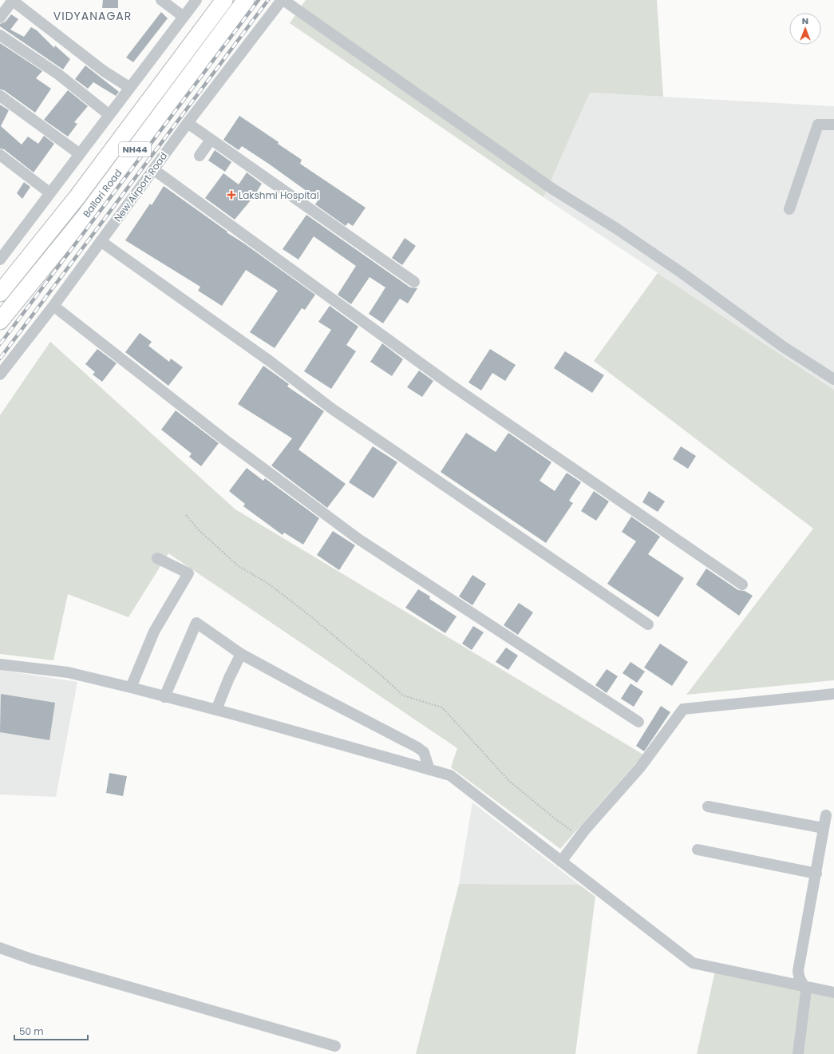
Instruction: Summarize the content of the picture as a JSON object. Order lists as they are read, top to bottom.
{
  "streets": {
    "highway": ["NH44", "Ballari Road"],
    "street": ["New Airport Road"]
  },
  "districts": ["VIDYANAGAR"],
  "places": {
    "health": ["Lakshmi Hospital"]
  },
  "scale_bar": "50 m",
  "north": "top"
}
